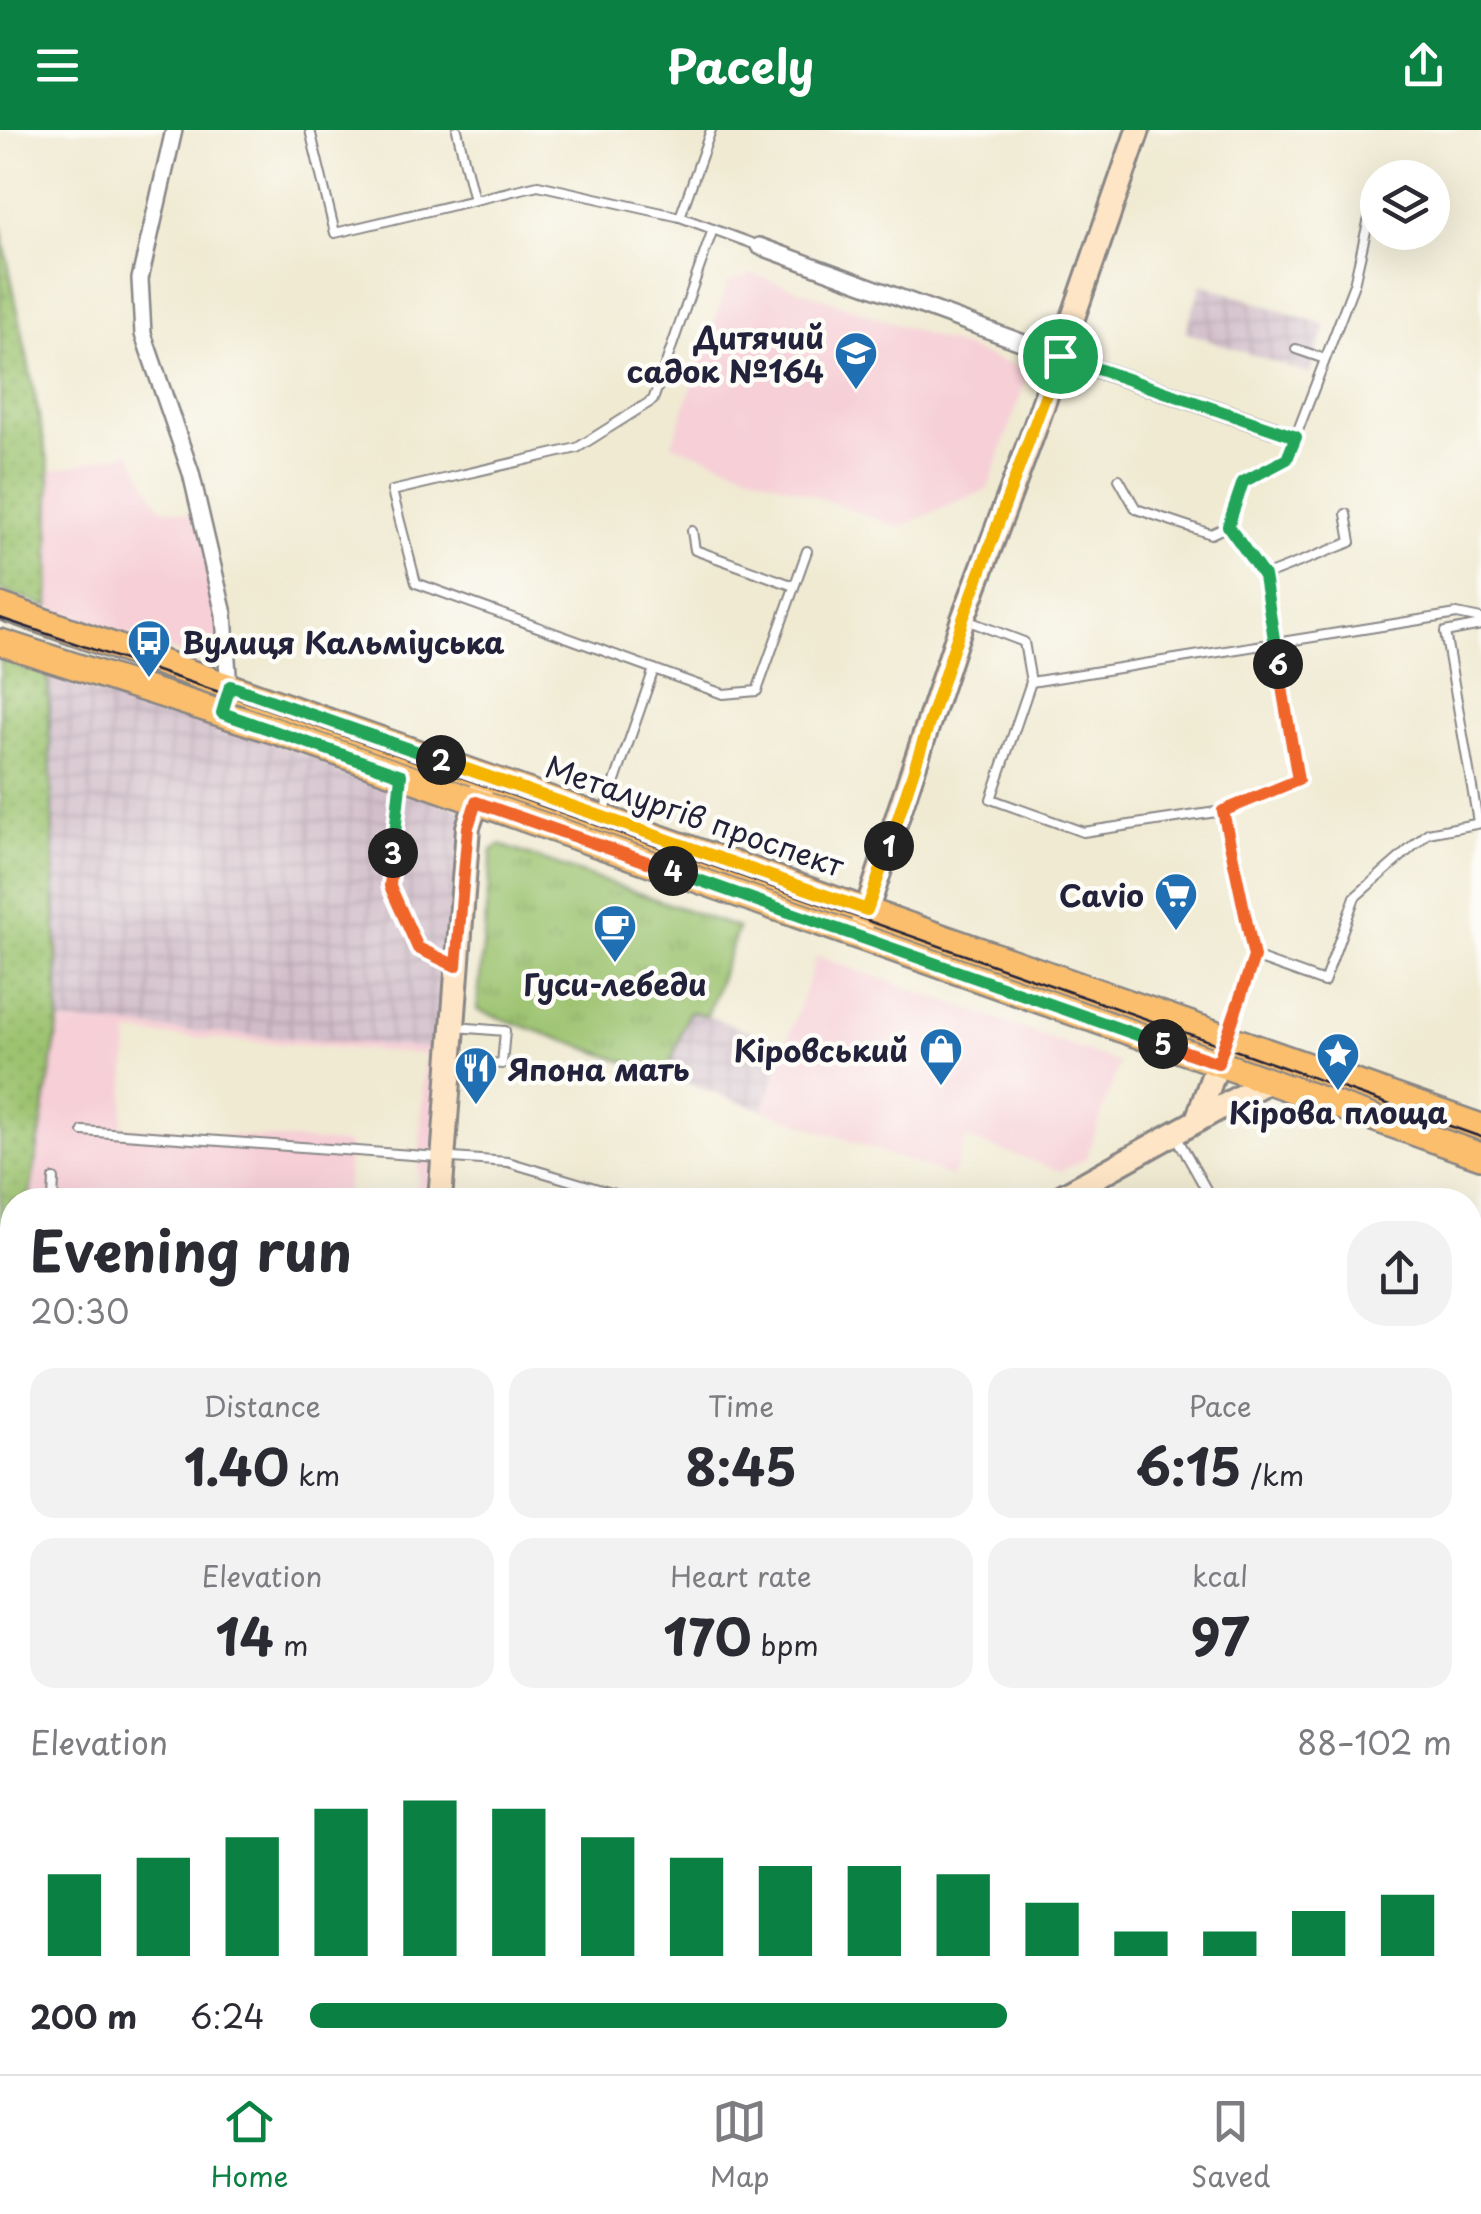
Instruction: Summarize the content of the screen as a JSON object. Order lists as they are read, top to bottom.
{
  "streets": {
    "main road": ["Металургів проспект"]
  },
  "places": {
    "school or university": ["Дитячий садок №164"],
    "bus stop": ["Вулиця Кальміуська"],
    "supermarket": ["Cavio"],
    "cafe": ["Гуси-лебеди"],
    "shop": ["Кіровський"],
    "place": ["Кірова площа"],
    "restaurant": ["Япона мать"]
  },
  "page": {
    "header": "Pacely",
    "pins": [
      "6",
      "2",
      "1",
      "3",
      "4",
      "5"
    ],
    "heading": ["Evening run", "20:30"],
    "stats": [
      ["Distance", "1.40 km"],
      ["Time", "8:45"],
      ["Pace", "6:15 /km"],
      ["Elevation", "14 m"],
      ["Heart rate", "170 bpm"],
      ["kcal", "97"]
    ],
    "chart": ["Elevation", "88–102 m"],
    "list": [
      {
        "name": "200 m",
        "note": "6:24"
      }
    ],
    "tabs": ["Home", "Map", "Saved"]
  }
}
